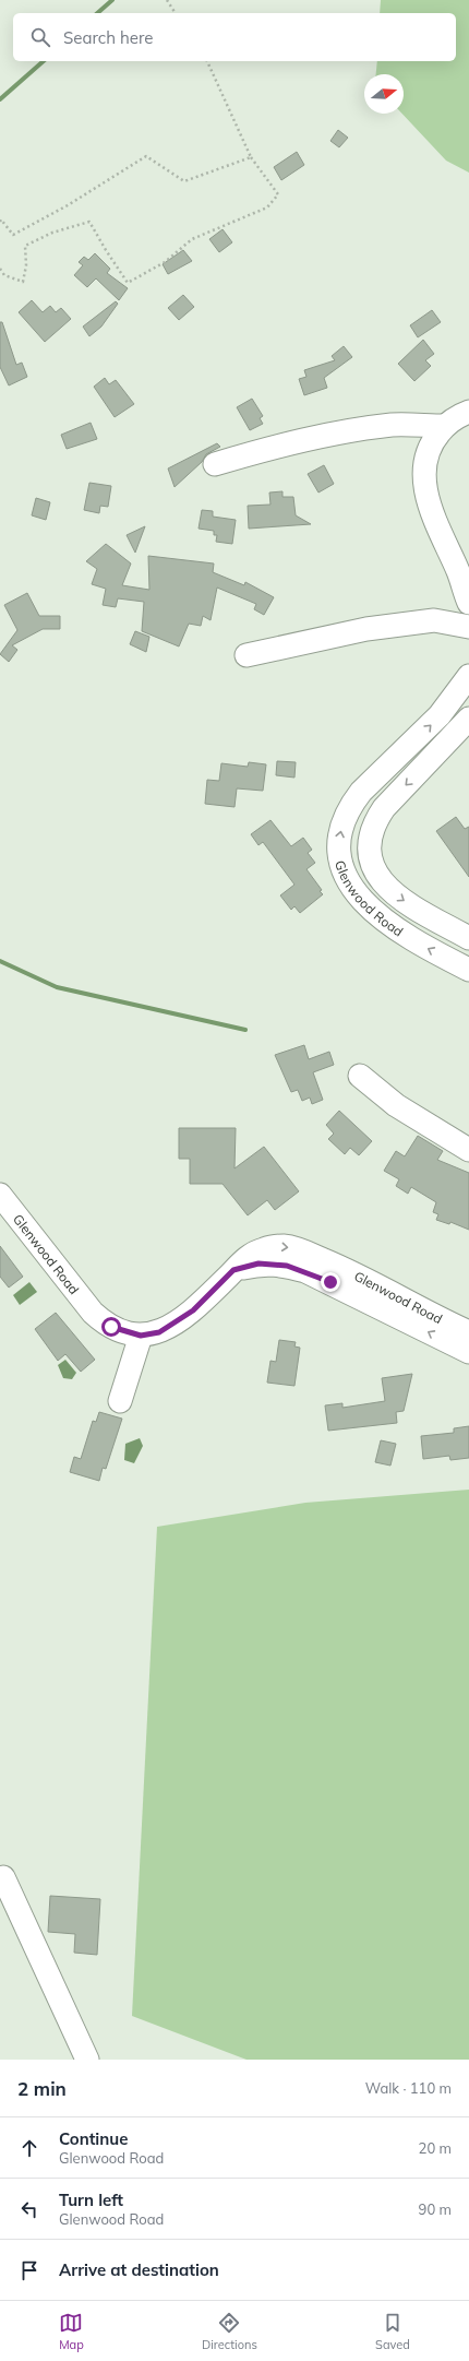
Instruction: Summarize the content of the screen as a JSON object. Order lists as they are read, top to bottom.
{
  "streets": {
    "street": ["Glenwood Road"]
  },
  "north": "right",
  "page": {
    "search": "Search here",
    "heading": ["2 min", "Walk · 110 m"],
    "list": [
      ["Continue", "Glenwood Road", "20 m"],
      ["Turn left", "Glenwood Road", "90 m"],
      "Arrive at destination"
    ],
    "nav": ["Map", "Directions", "Saved"]
  }
}
